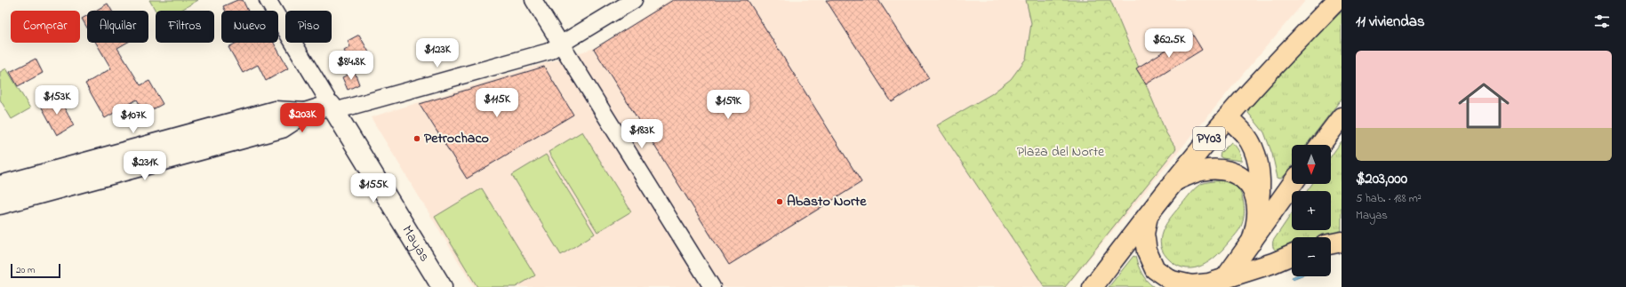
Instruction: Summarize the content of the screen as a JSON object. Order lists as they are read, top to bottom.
{
  "streets": {
    "highway": ["PY03"],
    "street": ["Mayas"]
  },
  "parks": ["Plaza del Norte"],
  "places": ["Petrochaco", "Abasto Norte"],
  "scale_bar": "20 m",
  "north": "bottom",
  "page": {
    "heading": "11 viviendas",
    "chip": [
      "Comprar",
      "Alquilar",
      "Filtros",
      "Nuevo",
      "Piso"
    ],
    "price": [
      "$62.5K",
      "$123K",
      "$84.8K",
      "$153K",
      "$115K",
      "$159K",
      "$203K",
      "$107K",
      "$183K",
      "$231K",
      "$155K"
    ],
    "list": [
      {
        "name": "$203,000",
        "note": "5 hab. · 188 m² · Mayas"
      }
    ],
    "map_buttons": ["+", "−"],
    "scale": "20 m"
  }
}
